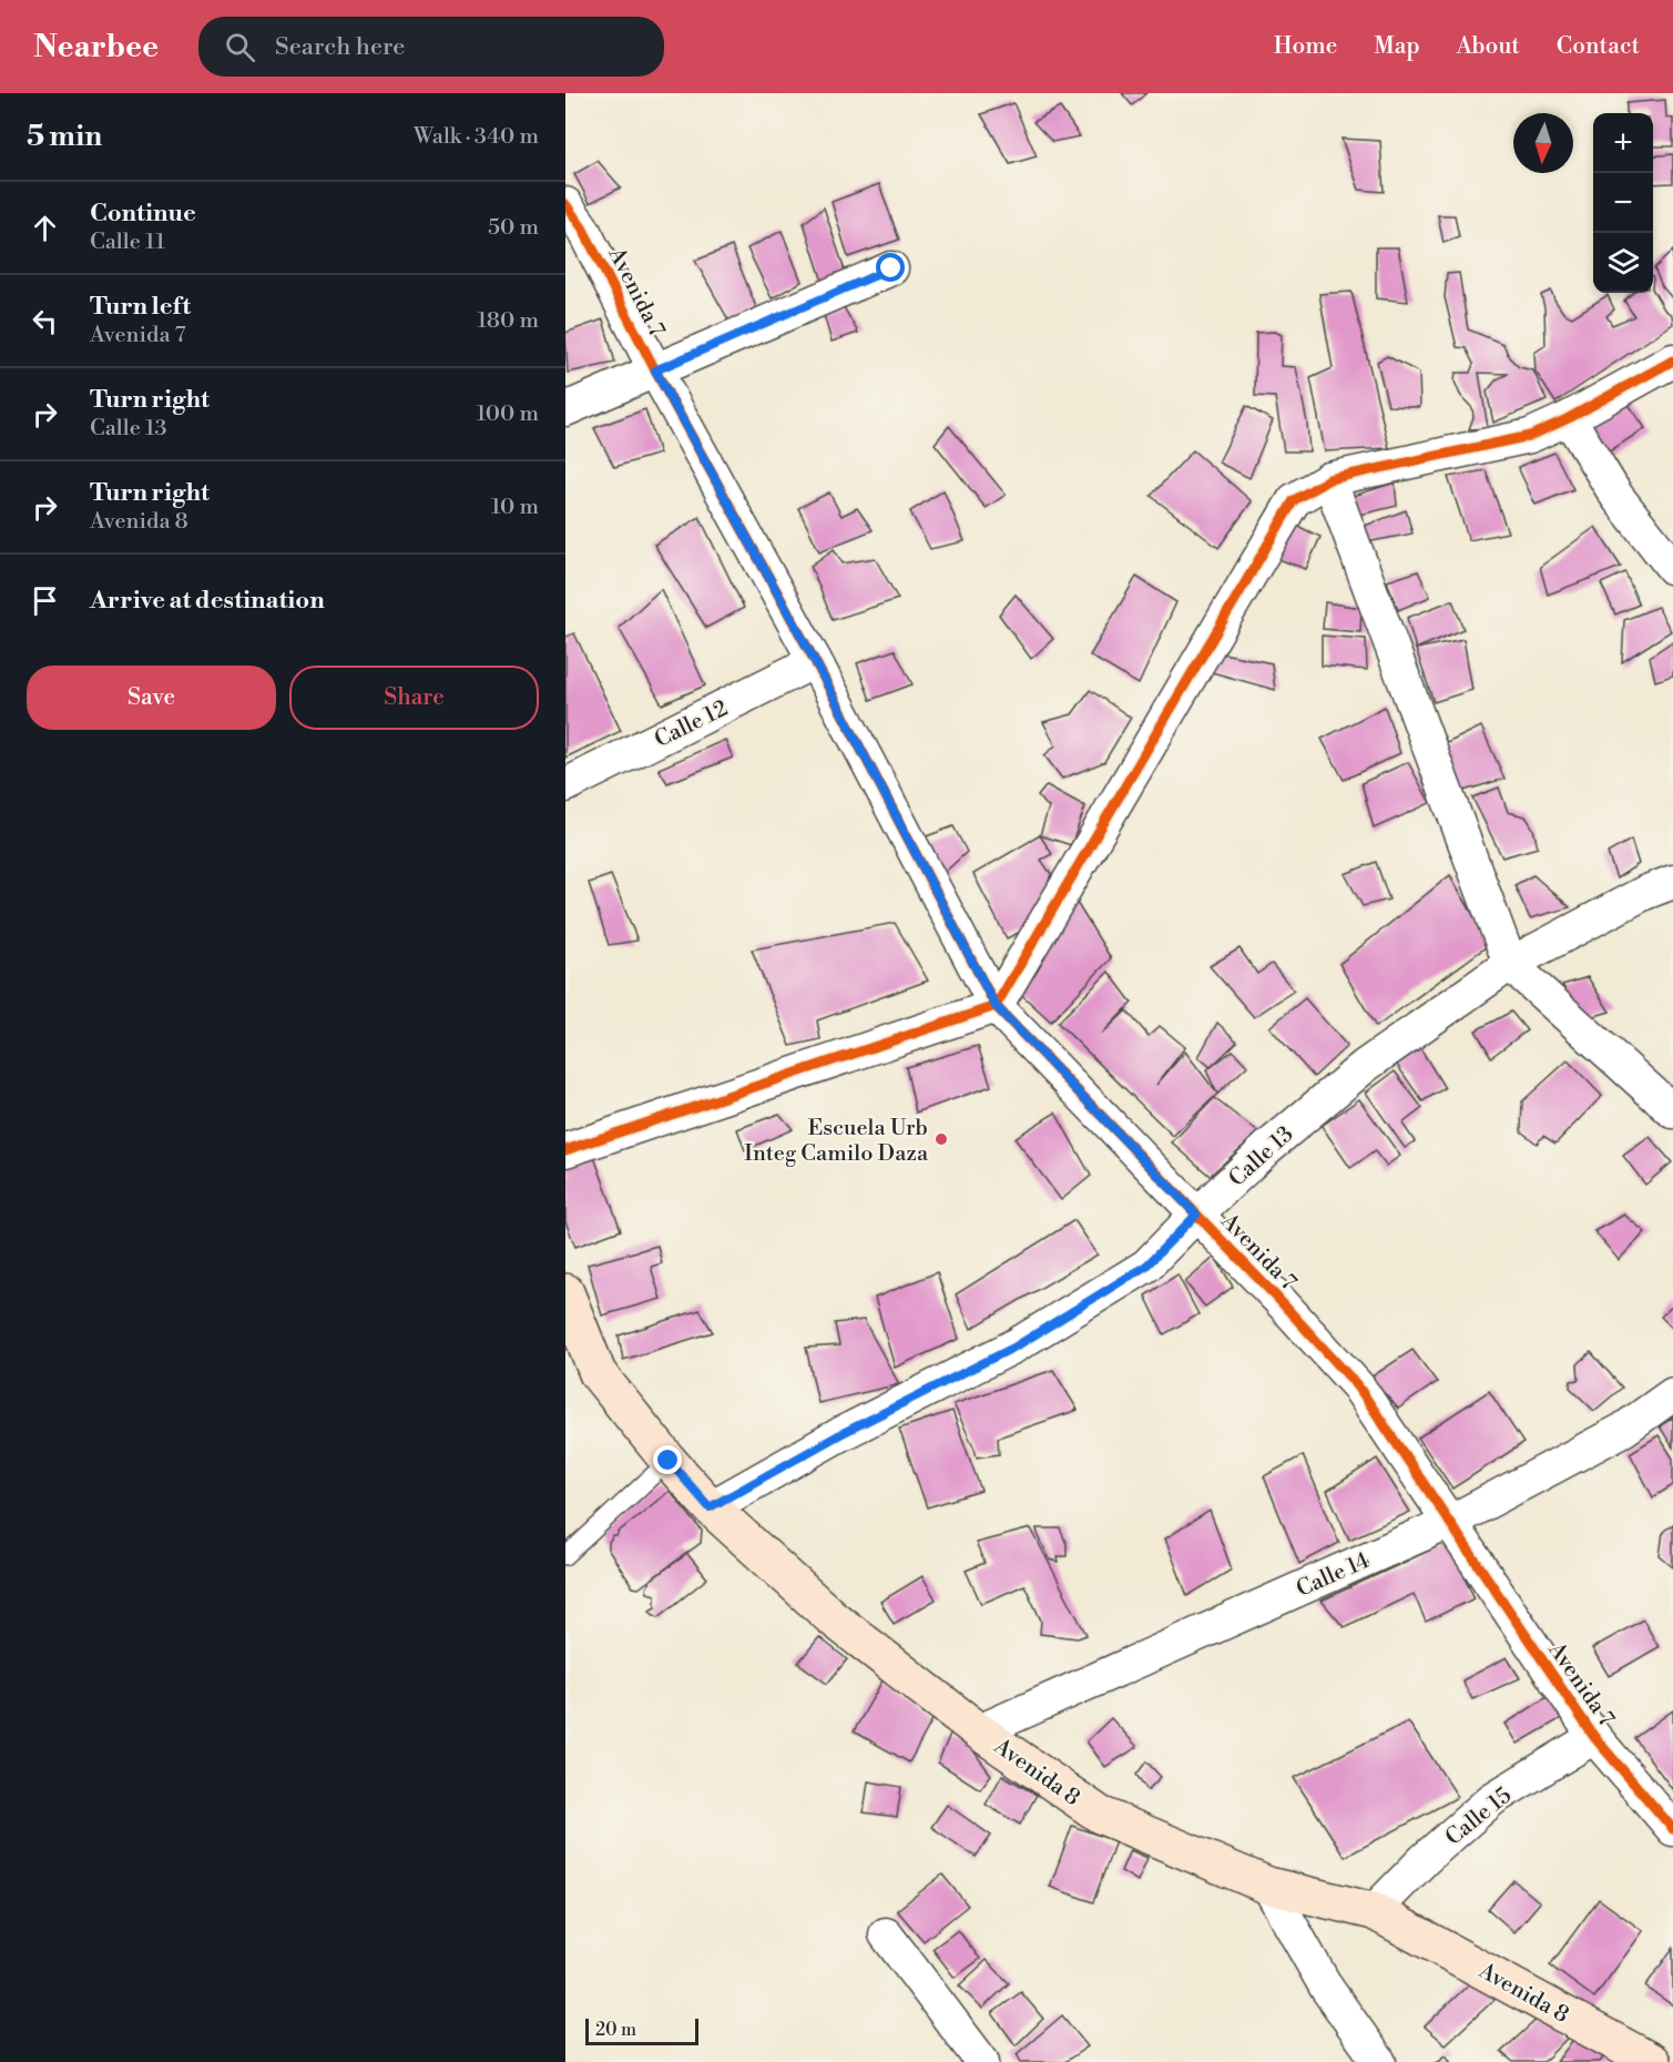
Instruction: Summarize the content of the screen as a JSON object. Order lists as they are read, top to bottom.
{
  "streets": {
    "street": [
      "Avenida 7",
      "Calle 12",
      "Calle 13",
      "Calle 14",
      "Avenida 8",
      "Calle 15"
    ]
  },
  "crossings": [
    ["Avenida 7", "Calle 12"],
    ["Avenida 7", "Calle 13"],
    ["Avenida 7", "Calle 14"],
    ["Avenida 7", "Calle 15"],
    ["Calle 13", "Avenida 8"],
    ["Calle 14", "Avenida 8"],
    ["Avenida 8", "Calle 15"]
  ],
  "places": ["Escuela Urb Integ Camilo Daza"],
  "scale_bar": "20 m",
  "north": "bottom",
  "page": {
    "header": "Nearbee",
    "search": "Search here",
    "nav": [
      "Home",
      "Map",
      "About",
      "Contact"
    ],
    "heading": ["5 min", "Walk · 340 m"],
    "map_buttons": ["+", "−"],
    "list": [
      ["Continue", "Calle 11", "50 m"],
      ["Turn left", "Avenida 7", "180 m"],
      ["Turn right", "Calle 13", "100 m"],
      ["Turn right", "Avenida 8", "10 m"],
      "Arrive at destination"
    ],
    "buttons": ["Save", "Share"],
    "scale": "20 m"
  }
}
